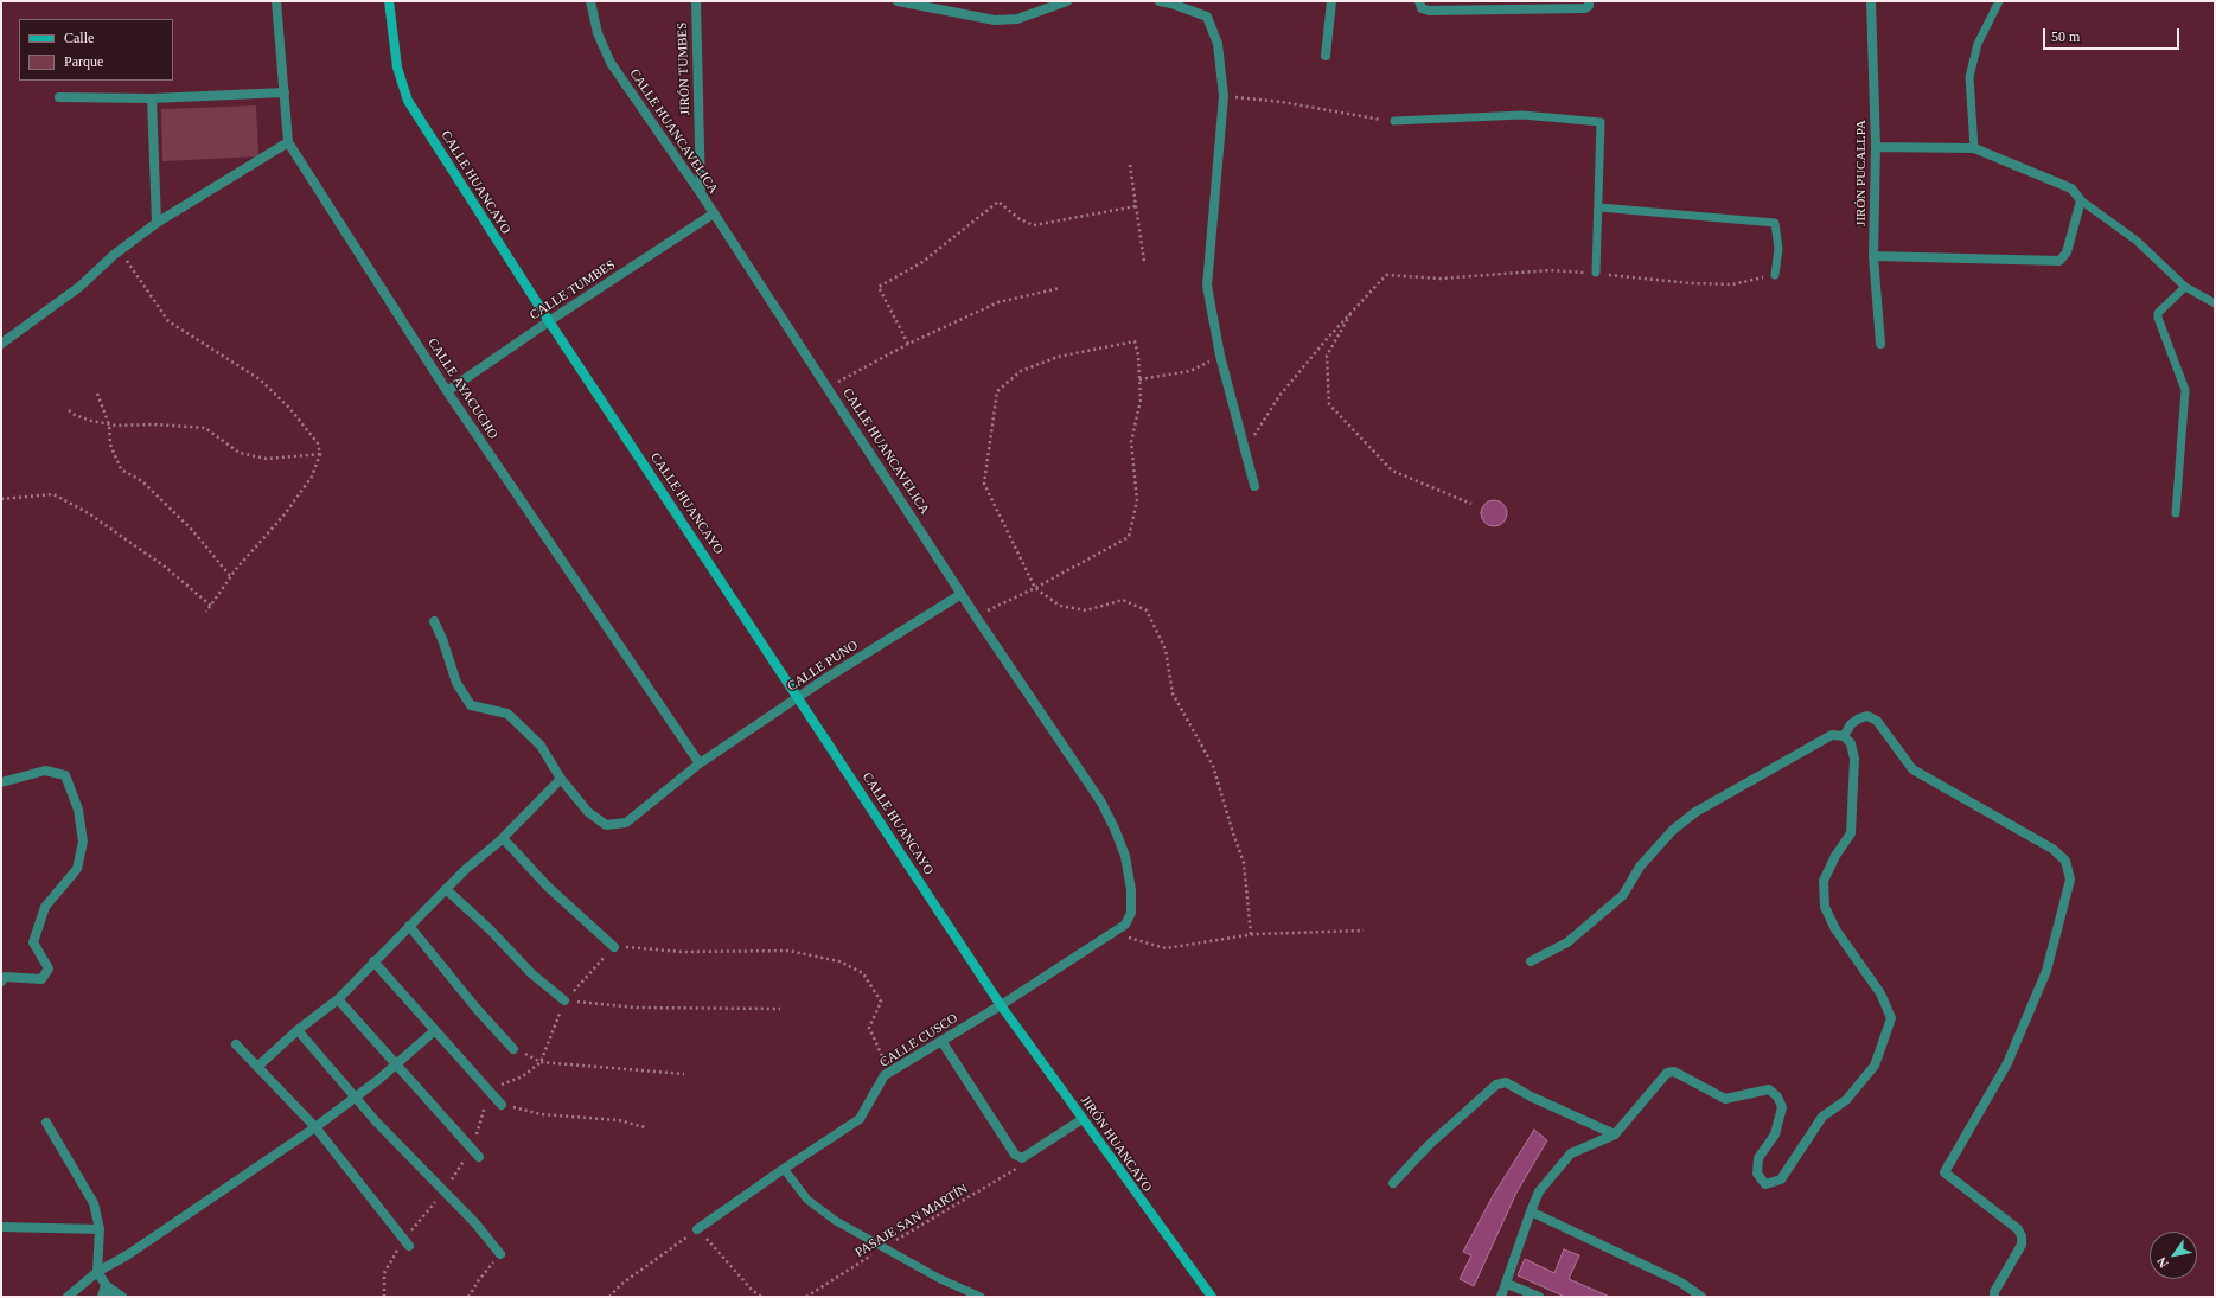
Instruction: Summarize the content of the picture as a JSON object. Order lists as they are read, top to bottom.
{
  "streets": {
    "street": [
      "JIRÓN TUMBES",
      "CALLE HUANCAVELICA",
      "JIRÓN PUCALLPA",
      "CALLE HUANCAYO",
      "CALLE TUMBES",
      "CALLE AYACUCHO",
      "CALLE PUNO",
      "CALLE CUSCO",
      "JIRÓN HUANCAYO"
    ],
    "path": ["PASAJE SAN MARTÍN"]
  },
  "crossings": [
    ["JIRÓN TUMBES", "CALLE HUANCAVELICA"],
    ["CALLE HUANCAVELICA", "CALLE TUMBES"],
    ["CALLE HUANCAVELICA", "CALLE PUNO"],
    ["CALLE HUANCAVELICA", "CALLE CUSCO"],
    ["CALLE HUANCAYO", "CALLE TUMBES"],
    ["CALLE HUANCAYO", "CALLE PUNO"],
    ["CALLE HUANCAYO", "CALLE CUSCO"],
    ["CALLE HUANCAYO", "JIRÓN HUANCAYO"],
    ["CALLE TUMBES", "CALLE AYACUCHO"],
    ["CALLE AYACUCHO", "CALLE PUNO"],
    ["CALLE CUSCO", "JIRÓN HUANCAYO"]
  ],
  "legend": ["Calle", "Parque"],
  "scale_bar": "50 m",
  "north": "bottom left"
}
